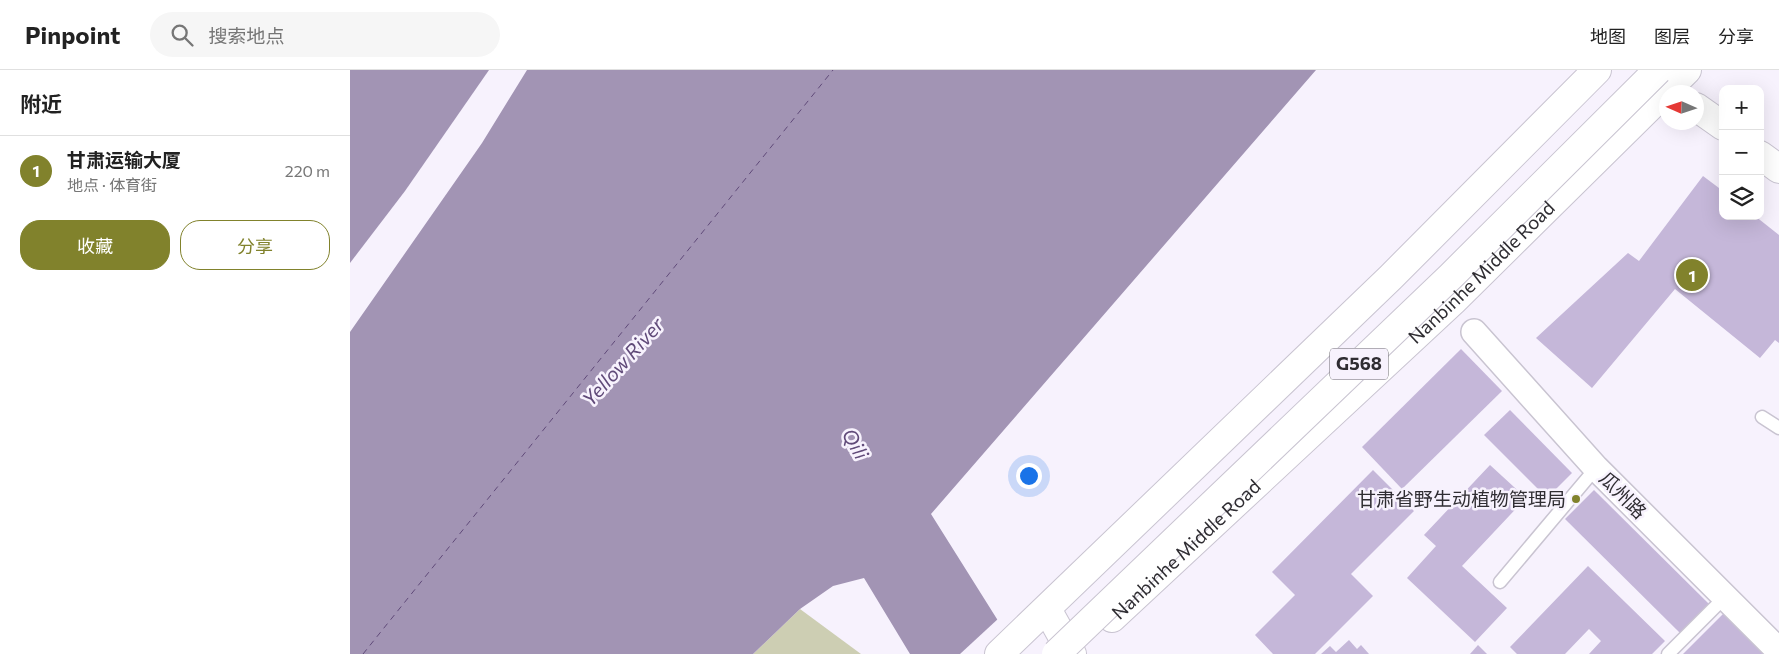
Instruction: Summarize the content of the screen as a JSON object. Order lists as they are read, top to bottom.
{
  "streets": {
    "main road": ["Nanbinhe Middle Road", "G568"],
    "street": ["瓜州路"]
  },
  "water": ["Yellow River", "Qili"],
  "places": ["甘肃省野生动植物管理局"],
  "north": "left",
  "page": {
    "header": "Pinpoint",
    "search": "搜索地点",
    "nav": ["地图", "图层", "分享"],
    "heading": "附近",
    "map_buttons": ["+", "−"],
    "list": [
      {
        "mark": "1",
        "name": "甘肃运输大厦",
        "note": "地点 · 体育街",
        "value": "220 m"
      }
    ],
    "buttons": ["收藏", "分享"],
    "pins": "1"
  }
}
